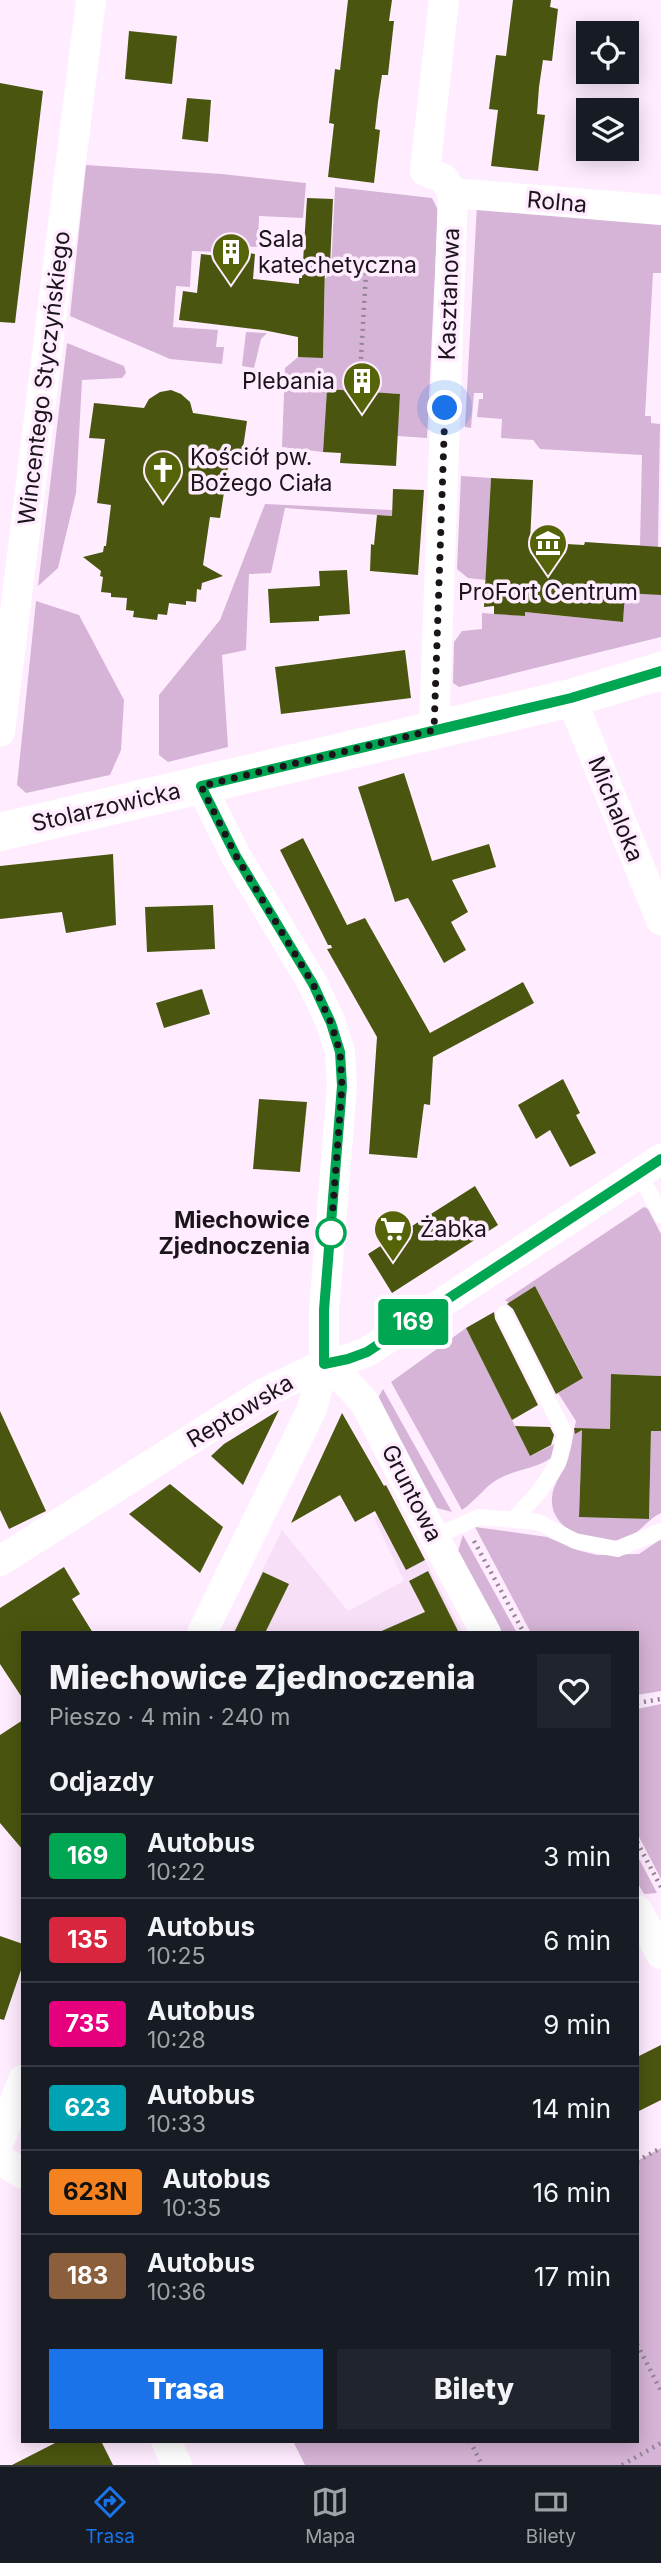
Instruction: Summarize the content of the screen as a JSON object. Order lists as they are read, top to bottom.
{
  "streets": {
    "street": [
      "Rolna",
      "Kasztanowa",
      "Wincentego Styczyńskiego",
      "Stolarzowicka",
      "Michaloka",
      "Reptowska",
      "Gruntowa"
    ]
  },
  "crossings": [
    ["Rolna", "Kasztanowa"],
    ["Kasztanowa", "Stolarzowicka"],
    ["Stolarzowicka", "Michaloka"],
    ["Reptowska", "Gruntowa"]
  ],
  "places": {
    "building": ["Sala katechetyczna", "Plebania"],
    "church": ["Kościół pw. Bożego Ciała"],
    "museum": ["ProFort Centrum"],
    "other": ["Miechowice Zjednoczenia"],
    "supermarket": ["Żabka"]
  },
  "lines": ["bus line 169"],
  "page": {
    "on_map": "169",
    "heading": [
      ["Miechowice Zjednoczenia", "Pieszo · 4 min · 240 m"],
      "Odjazdy"
    ],
    "list": [
      {
        "mark": "169",
        "name": "Autobus",
        "note": "10:22",
        "value": "3 min"
      },
      {
        "mark": "135",
        "name": "Autobus",
        "note": "10:25",
        "value": "6 min"
      },
      {
        "mark": "735",
        "name": "Autobus",
        "note": "10:28",
        "value": "9 min"
      },
      {
        "mark": "623",
        "name": "Autobus",
        "note": "10:33",
        "value": "14 min"
      },
      {
        "mark": "623N",
        "name": "Autobus",
        "note": "10:35",
        "value": "16 min"
      },
      {
        "mark": "183",
        "name": "Autobus",
        "note": "10:36",
        "value": "17 min"
      }
    ],
    "buttons": ["Trasa", "Bilety"],
    "tabs": ["Trasa", "Mapa", "Bilety"]
  }
}
